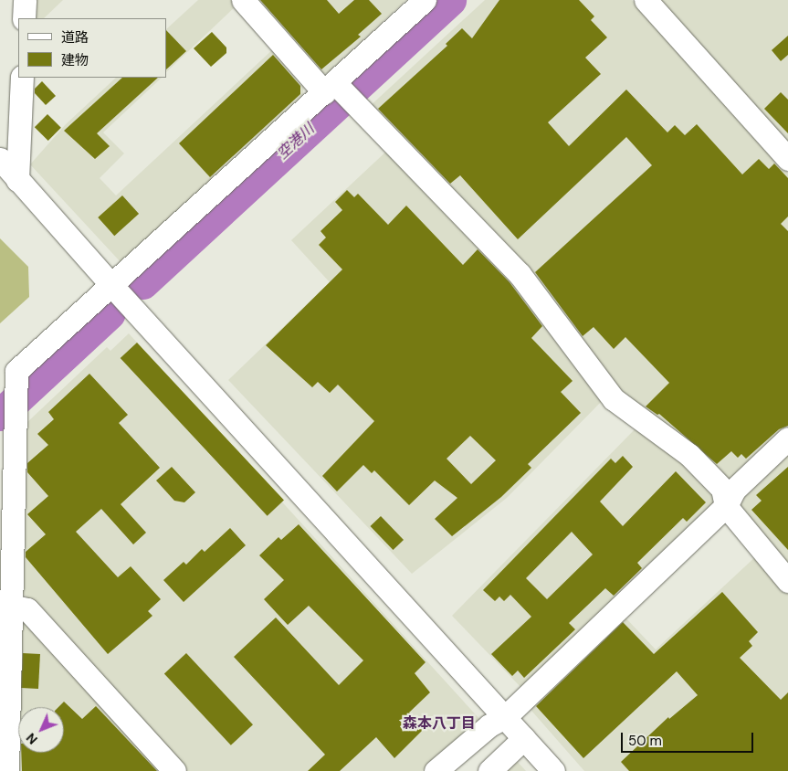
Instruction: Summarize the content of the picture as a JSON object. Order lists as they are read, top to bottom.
{
  "districts": ["森本八丁目"],
  "water": ["空港川"],
  "legend": ["道路", "建物"],
  "scale_bar": "50 m",
  "north": "bottom left"
}
